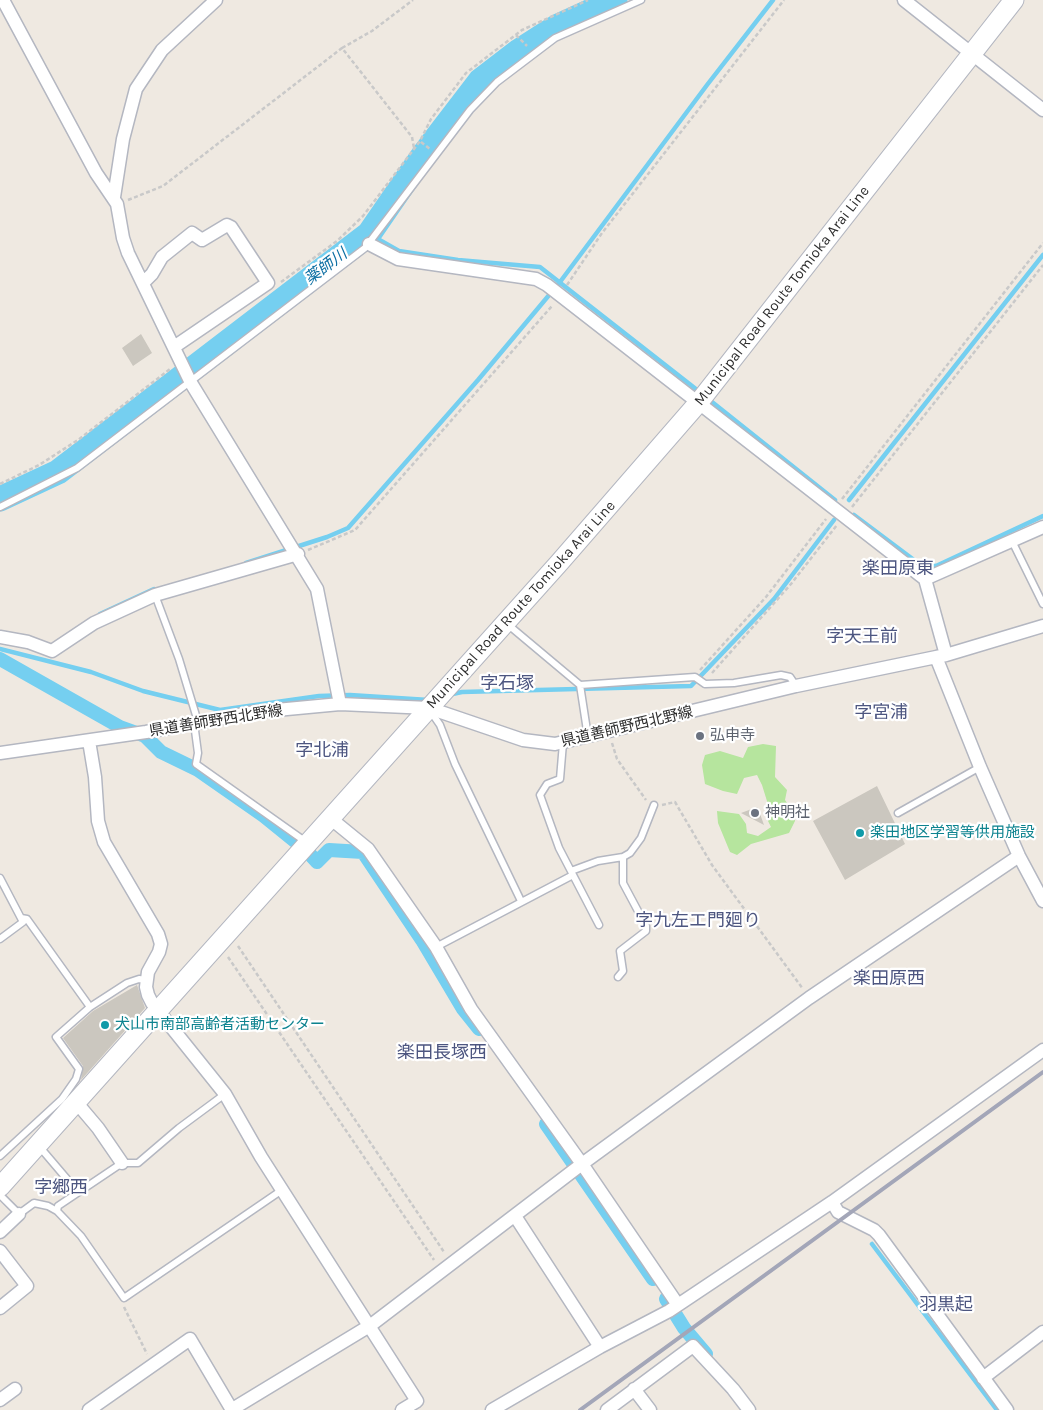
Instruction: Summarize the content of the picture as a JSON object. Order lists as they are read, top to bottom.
{
  "streets": {
    "street": ["Municipal Road Route Tomioka Arai Line", "県道善師野西北野線"]
  },
  "crossings": [
    ["Municipal Road Route Tomioka Arai Line", "県道善師野西北野線"]
  ],
  "districts": [
    "楽田原東",
    "字天王前",
    "字石塚",
    "字宮浦",
    "字北浦",
    "字九左エ門廻り",
    "楽田原西",
    "楽田長塚西",
    "字郷西",
    "羽黒起"
  ],
  "water": ["薬師川"],
  "places": [
    "弘申寺",
    "神明社",
    "楽田地区学習等供用施設",
    "犬山市南部高齢者活動センター"
  ]
}
